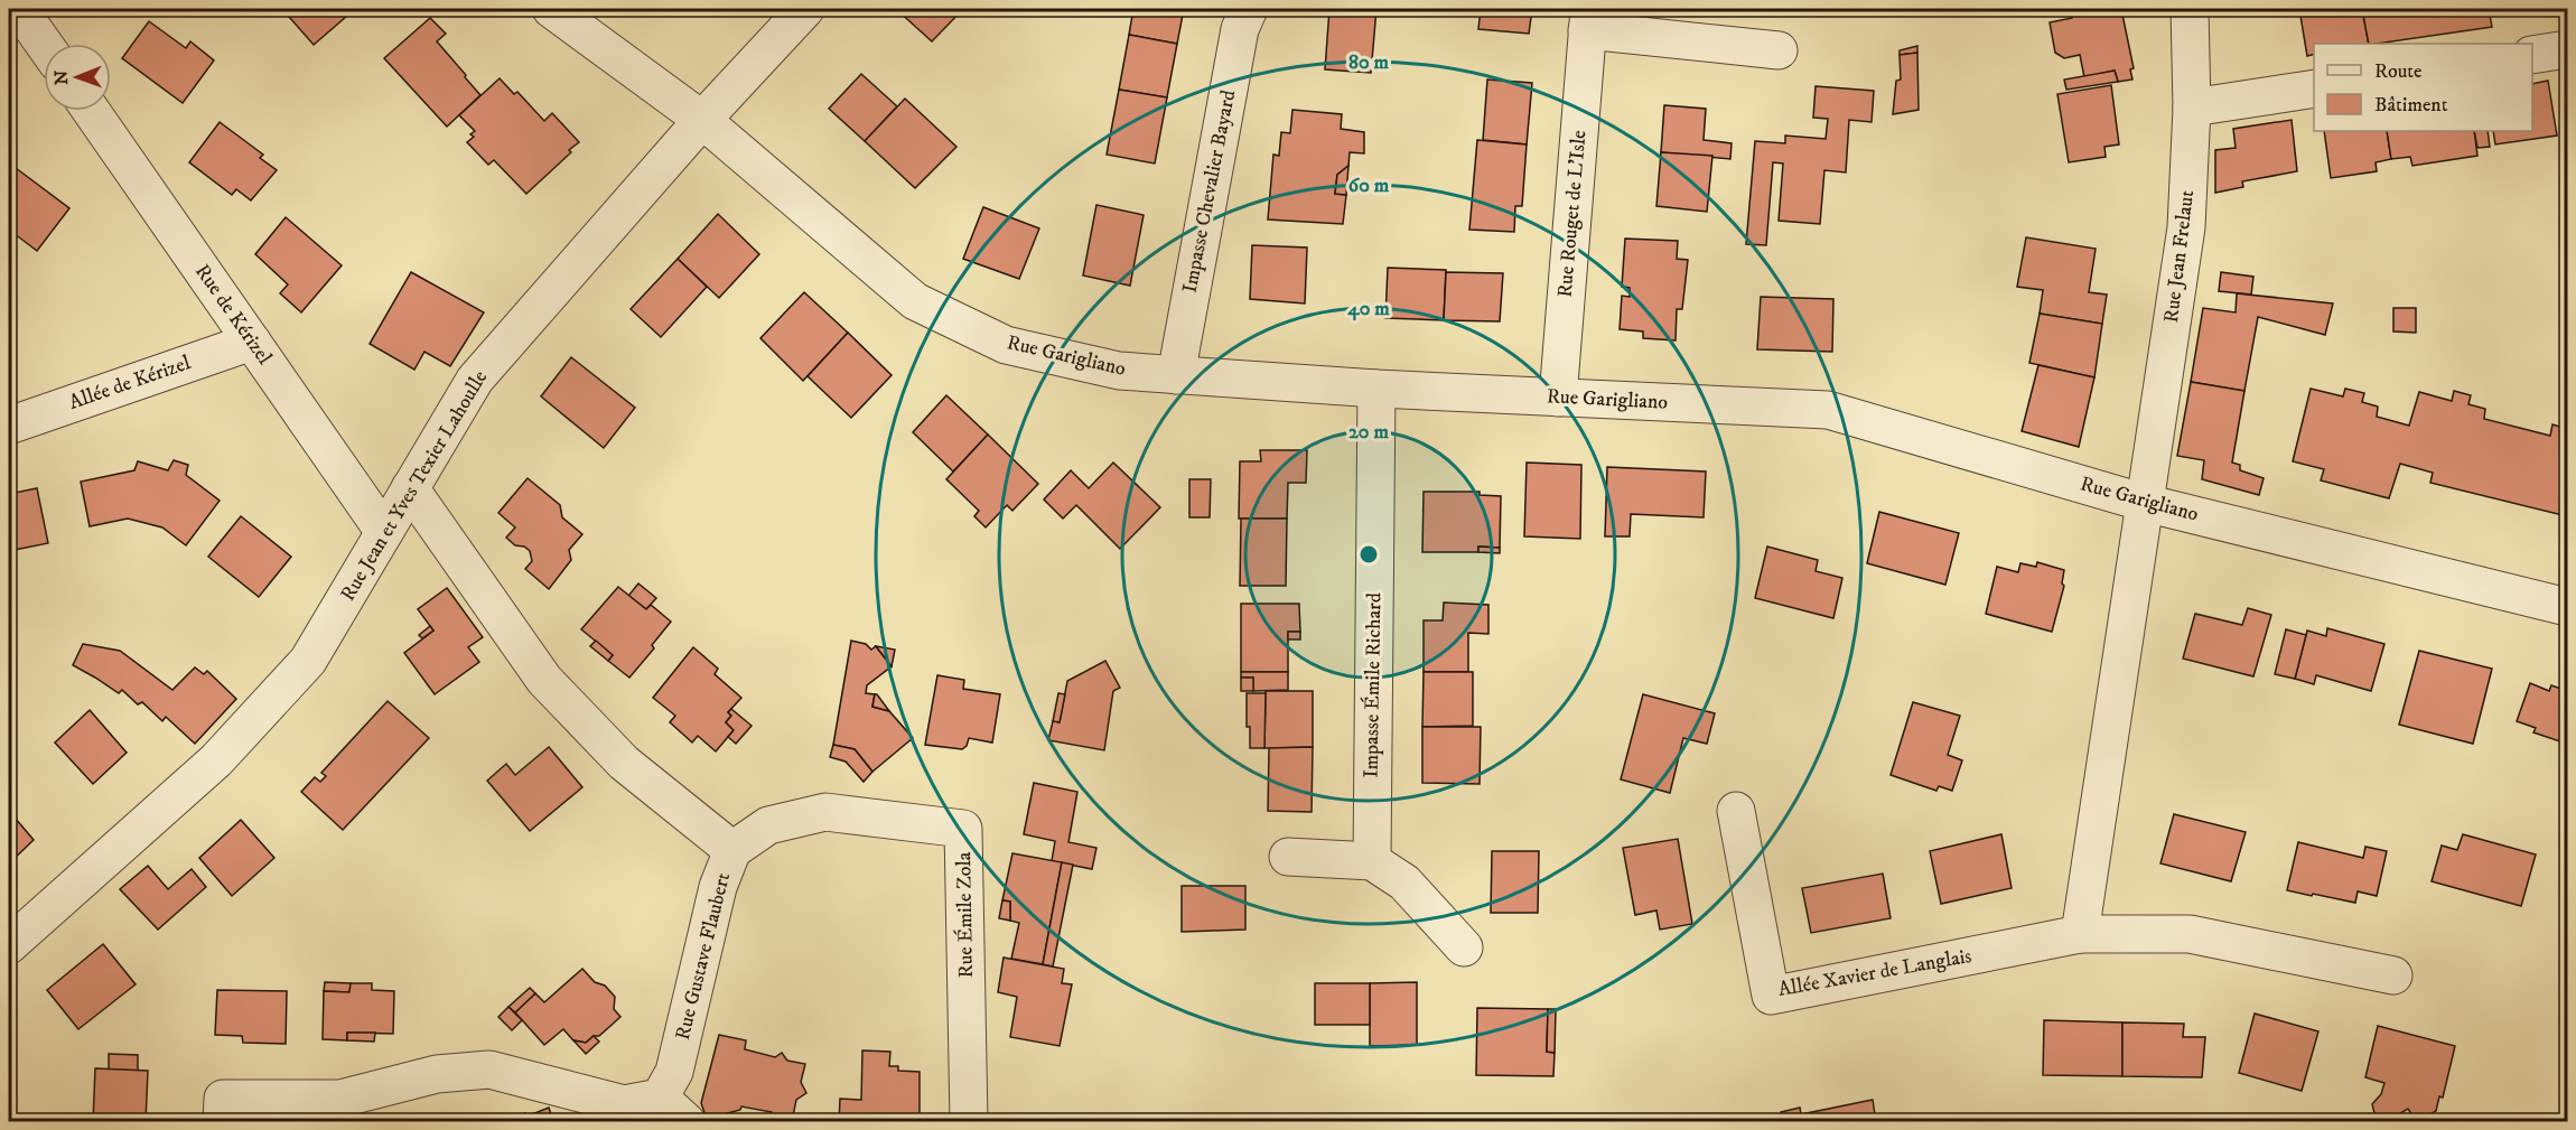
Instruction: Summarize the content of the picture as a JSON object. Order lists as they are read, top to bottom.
{
  "streets": {
    "street": [
      "Impasse Chevalier Bayard",
      "Rue Rouget de L'Isle",
      "Rue Jean Frelaut",
      "Rue de Kérizel",
      "Rue Garigliano",
      "Allée de Kérizel",
      "Rue Jean et Yves Texier Lahoulle",
      "Impasse Émile Richard",
      "Rue Émile Zola",
      "Rue Gustave Flaubert",
      "Allée Xavier de Langlais"
    ]
  },
  "crossings": [
    ["Impasse Chevalier Bayard", "Rue Garigliano"],
    ["Rue Rouget de L'Isle", "Rue Garigliano"],
    ["Rue Jean Frelaut", "Rue Garigliano"],
    ["Rue de Kérizel", "Allée de Kérizel"],
    ["Rue de Kérizel", "Rue Jean et Yves Texier Lahoulle"],
    ["Rue Garigliano", "Rue Jean et Yves Texier Lahoulle"],
    ["Rue Garigliano", "Impasse Émile Richard"],
    ["Rue Jean et Yves Texier Lahoulle", "Rue Gustave Flaubert"],
    ["Rue Émile Zola", "Rue Gustave Flaubert"]
  ],
  "legend": ["Route", "Bâtiment"],
  "north": "left",
  "rings": [
    "80 m",
    "60 m",
    "40 m",
    "20 m"
  ]
}
